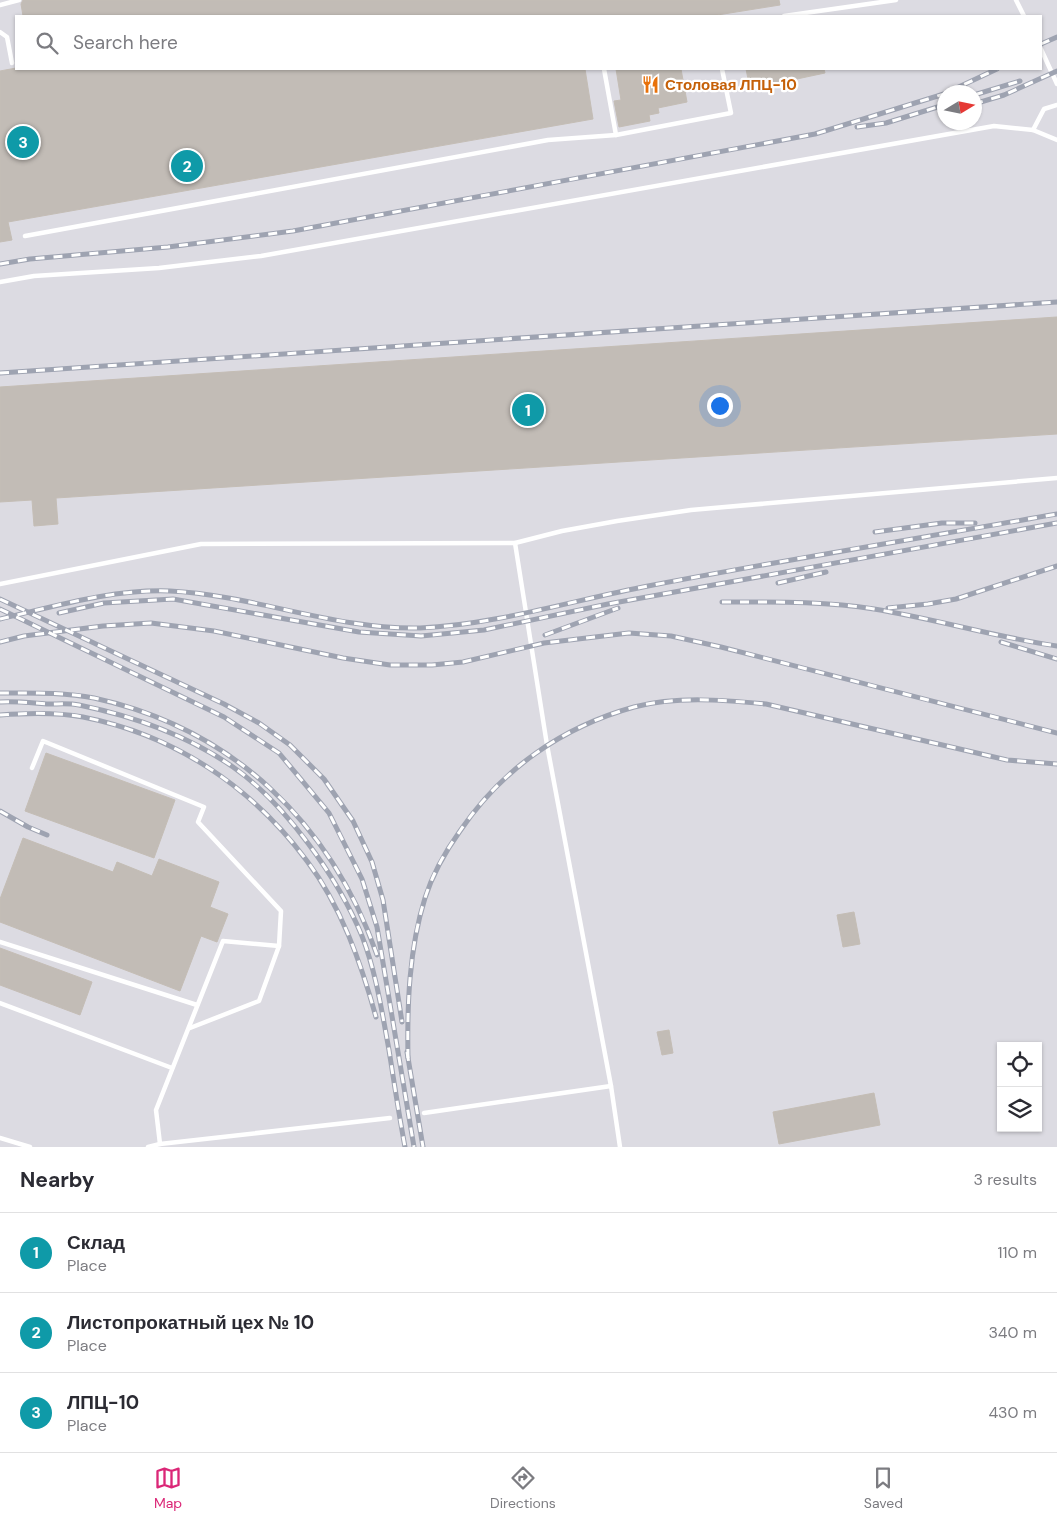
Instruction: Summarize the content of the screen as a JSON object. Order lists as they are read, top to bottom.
{
  "places": {
    "restaurant": ["Столовая ЛПЦ-10"]
  },
  "north": "right",
  "page": {
    "search": "Search here",
    "pins": ["3", "2", "1"],
    "heading": ["Nearby", "3 results"],
    "list": [
      {
        "mark": "1",
        "name": "Склад",
        "note": "Place",
        "value": "110 m"
      },
      {
        "mark": "2",
        "name": "Листопрокатный цех № 10",
        "note": "Place",
        "value": "340 m"
      },
      {
        "mark": "3",
        "name": "ЛПЦ-10",
        "note": "Place",
        "value": "430 m"
      }
    ],
    "nav": ["Map", "Directions", "Saved"]
  }
}
